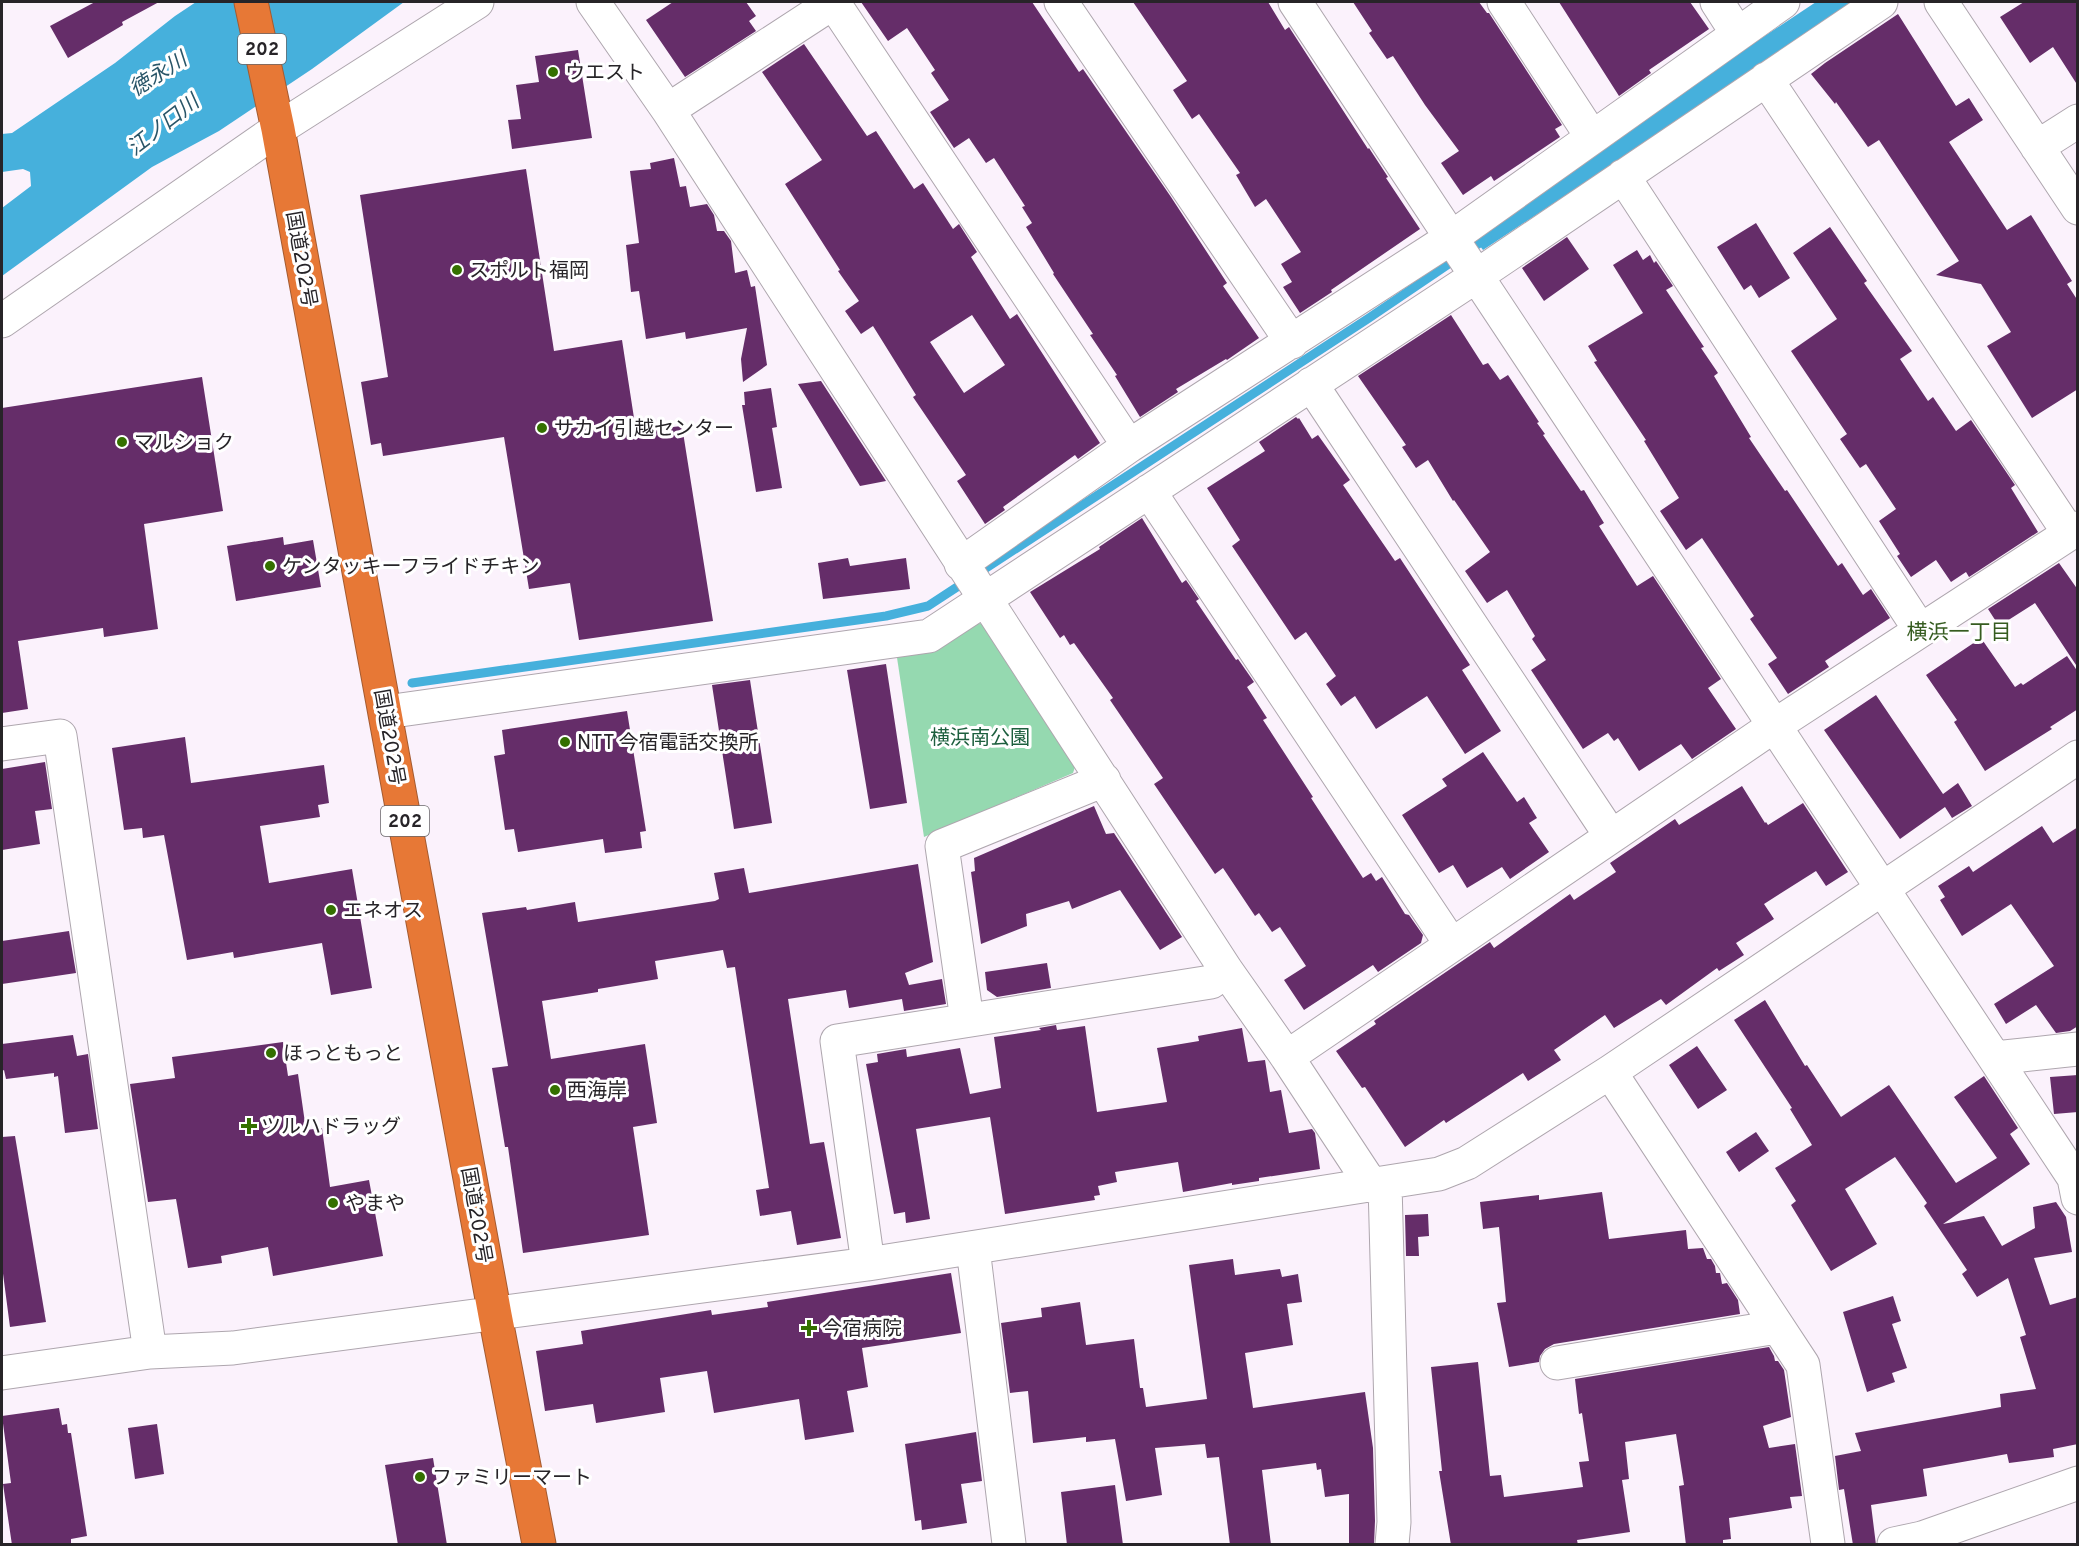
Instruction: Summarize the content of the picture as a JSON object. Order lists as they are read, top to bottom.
{
  "streets": {
    "highway": ["202", "国道202号"]
  },
  "districts": ["横浜一丁目"],
  "water": ["徳永川", "江ノ口川"],
  "parks": ["横浜南公園"],
  "places": {
    "other": [
      "ウエスト",
      "スポルト福岡",
      "サカイ引越センター",
      "マルショク",
      "ケンタッキーフライドチキン",
      "NTT 今宿電話交換所",
      "エネオス",
      "ほっともっと",
      "西海岸",
      "やまや",
      "ファミリーマート"
    ],
    "health": ["ツルハドラッグ", "今宿病院"]
  }
}
